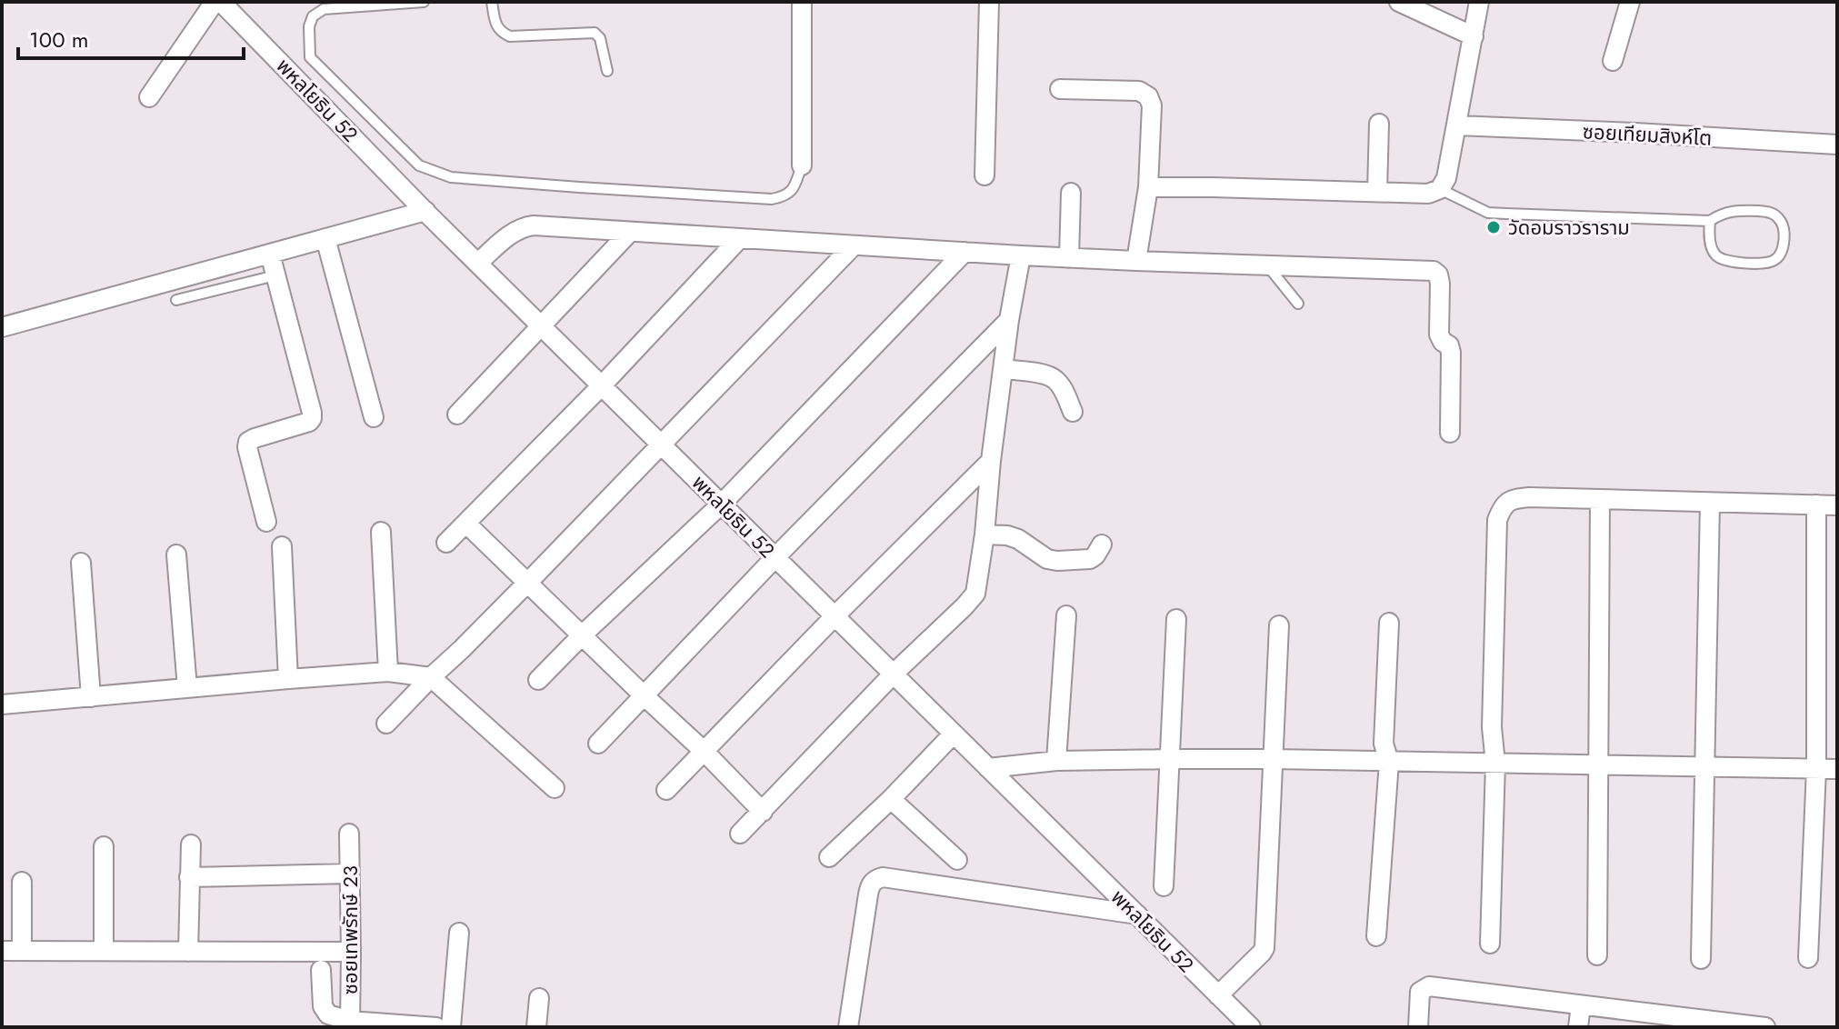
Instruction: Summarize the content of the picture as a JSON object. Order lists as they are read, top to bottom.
{
  "streets": {
    "street": ["พหลโยธิน 52", "ซอยเทียมสิงห์โต", "ซอยเทพรักษ์ 23"]
  },
  "places": ["วัดอมราวราราม"],
  "scale_bar": "100 m"
}
